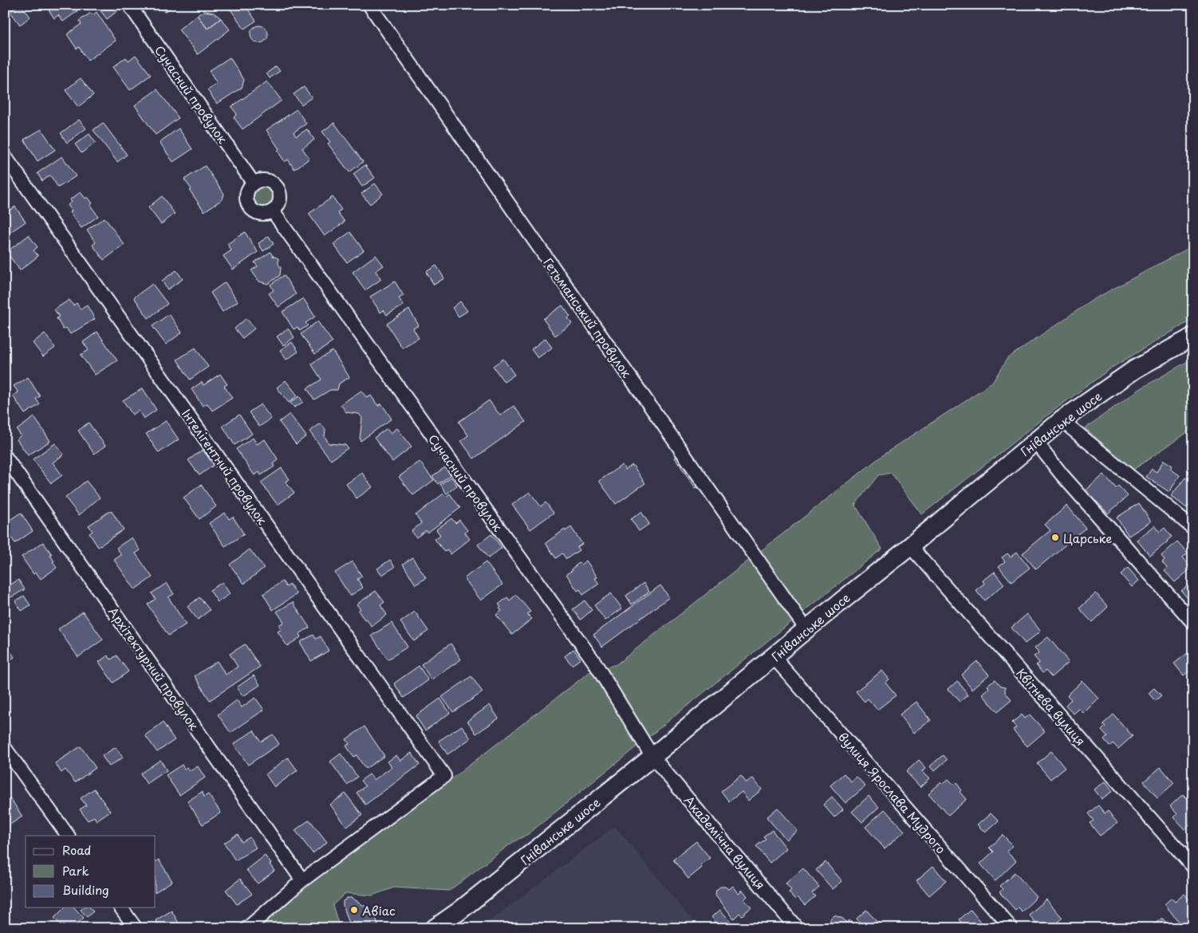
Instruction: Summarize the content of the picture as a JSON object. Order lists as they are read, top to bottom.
{
  "streets": {
    "main road": ["Гніванське шосе"],
    "street": [
      "Сучасний провулок",
      "Гетьманський провулок",
      "Інтелігентний провулок",
      "Архітектурний провулок",
      "Квітнева вулиця",
      "вулиця Ярослава Мудрого",
      "Академічна вулиця"
    ]
  },
  "crossings": [
    ["Сучасний провулок", "Гніванське шосе"],
    ["Сучасний провулок", "Академічна вулиця"],
    ["Гетьманський провулок", "Гніванське шосе"],
    ["Гніванське шосе", "Квітнева вулиця"],
    ["Гніванське шосе", "вулиця Ярослава Мудрого"],
    ["Гніванське шосе", "Академічна вулиця"],
    ["Інтелігентний провулок", "Архітектурний провулок"]
  ],
  "places": ["Царське", "Авіас"],
  "legend": ["Road", "Park", "Building"]
}
